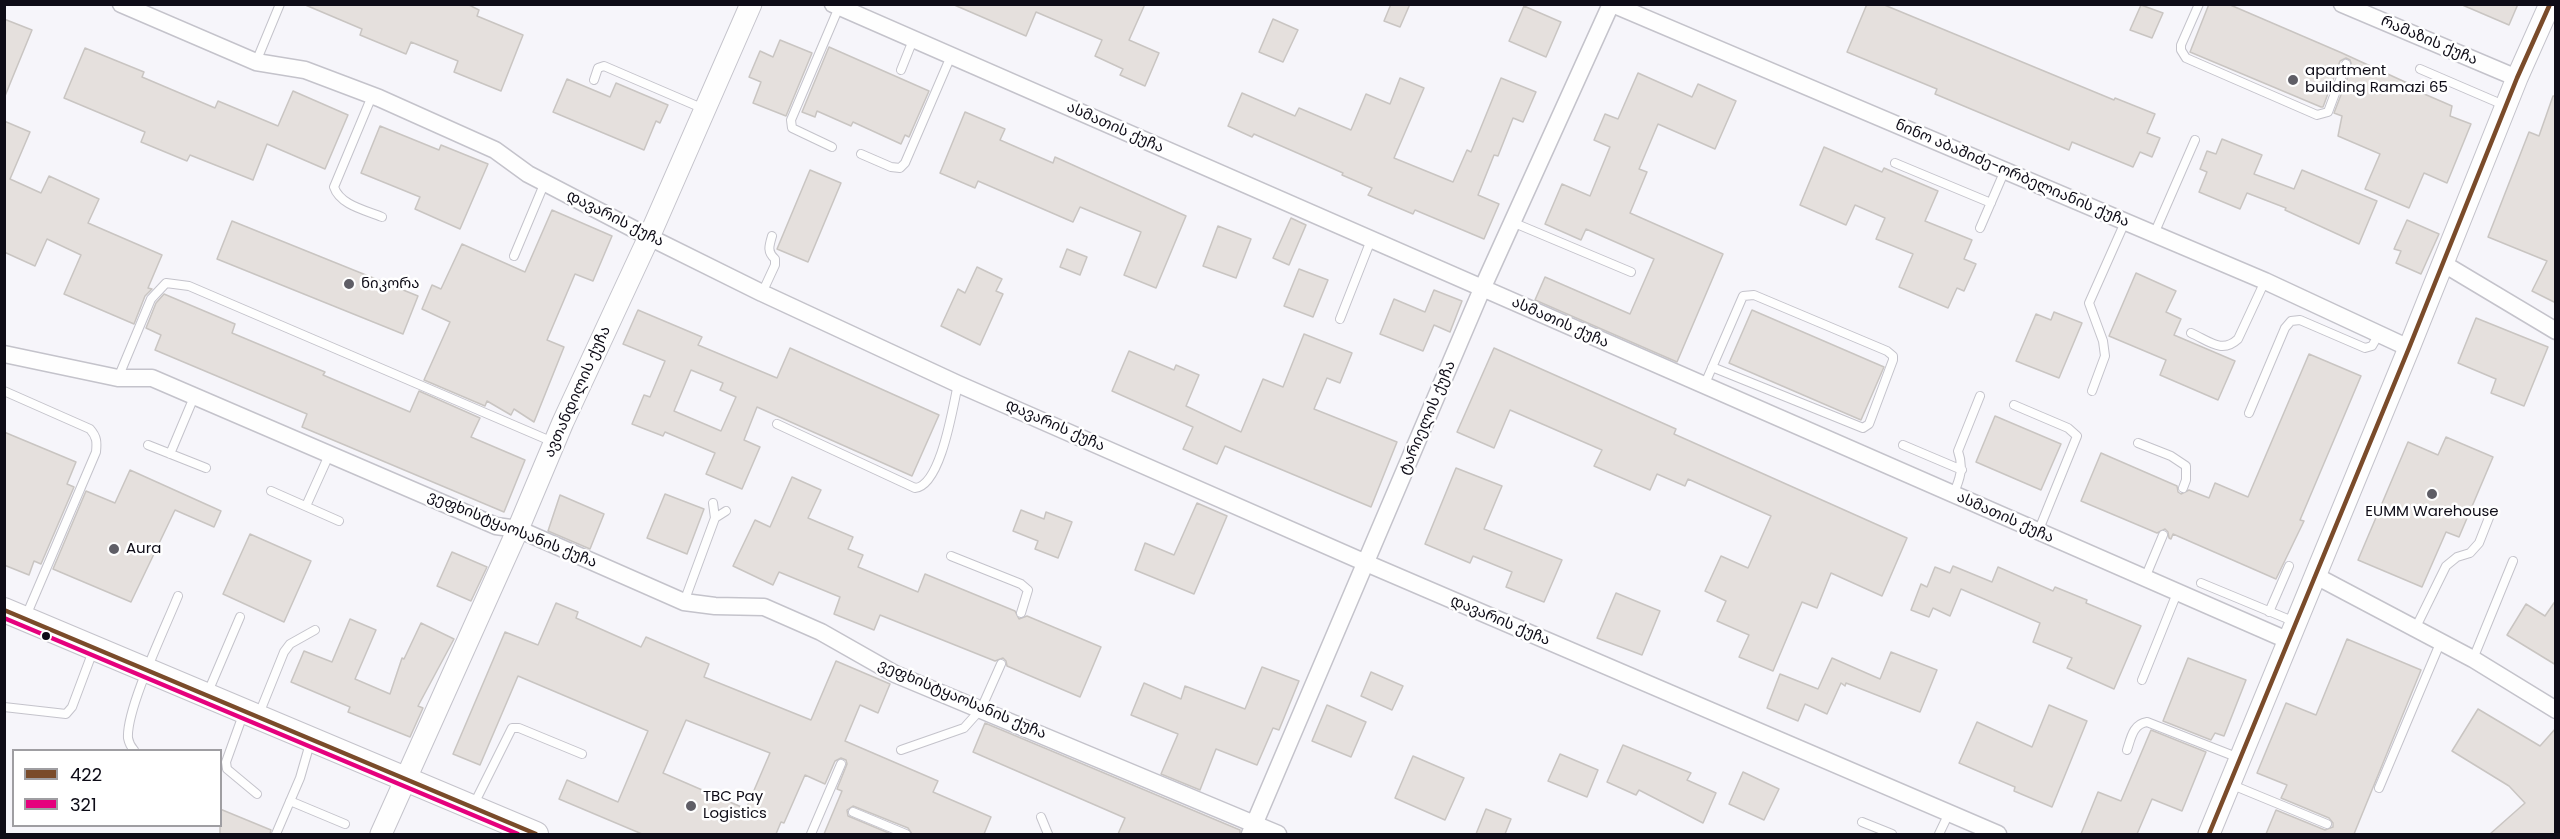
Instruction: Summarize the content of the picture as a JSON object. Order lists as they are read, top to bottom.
{
  "streets": {
    "street": [
      "რამაზის ქუჩა",
      "ასმათის ქუჩა",
      "ნინო აბაშიძე-ორბელიანის ქუჩა",
      "დავარის ქუჩა",
      "ავთანდილის ქუჩა",
      "ტარიელის ქუჩა",
      "ვეფხისტყაოსანის ქუჩა"
    ]
  },
  "crossings": [
    ["ასმათის ქუჩა", "ტარიელის ქუჩა"],
    ["ნინო აბაშიძე-ორბელიანის ქუჩა", "ტარიელის ქუჩა"],
    ["დავარის ქუჩა", "ავთანდილის ქუჩა"],
    ["დავარის ქუჩა", "ტარიელის ქუჩა"],
    ["ავთანდილის ქუჩა", "ვეფხისტყაოსანის ქუჩა"],
    ["ტარიელის ქუჩა", "ვეფხისტყაოსანის ქუჩა"]
  ],
  "places": [
    "apartment building Ramazi 65",
    "ნიკორა",
    "EUMM Warehouse",
    "Aura",
    "TBC Pay Logistics"
  ],
  "lines": ["transit line 422", "transit line 321"],
  "legend": ["422", "321"]
}
